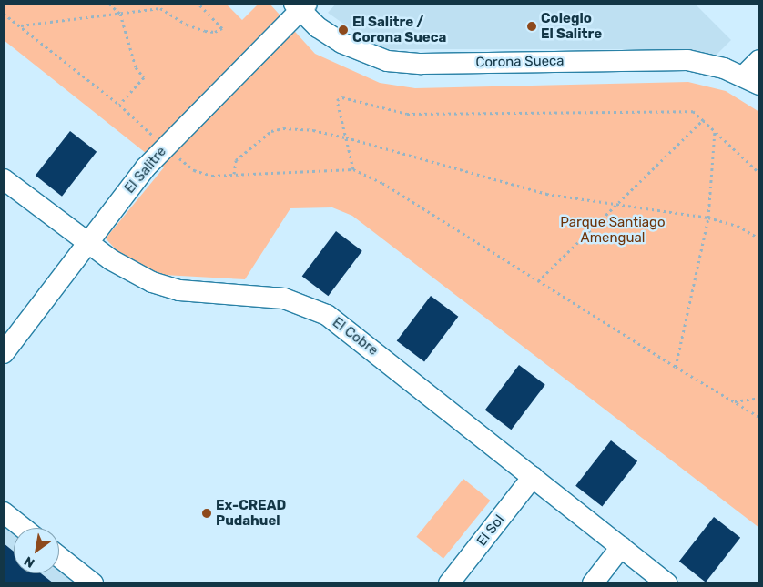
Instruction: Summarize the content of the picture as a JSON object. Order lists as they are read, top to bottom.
{
  "streets": {
    "street": [
      "Corona Sueca",
      "El Salitre",
      "El Cobre",
      "El Sol"
    ]
  },
  "crossings": [
    ["Corona Sueca", "El Salitre"],
    ["El Salitre", "El Cobre"],
    ["El Cobre", "El Sol"]
  ],
  "parks": ["Parque Santiago Amengual"],
  "places": ["Colegio El Salitre", "El Salitre / Corona Sueca", "Ex-CREAD Pudahuel"],
  "north": "bottom left"
}
